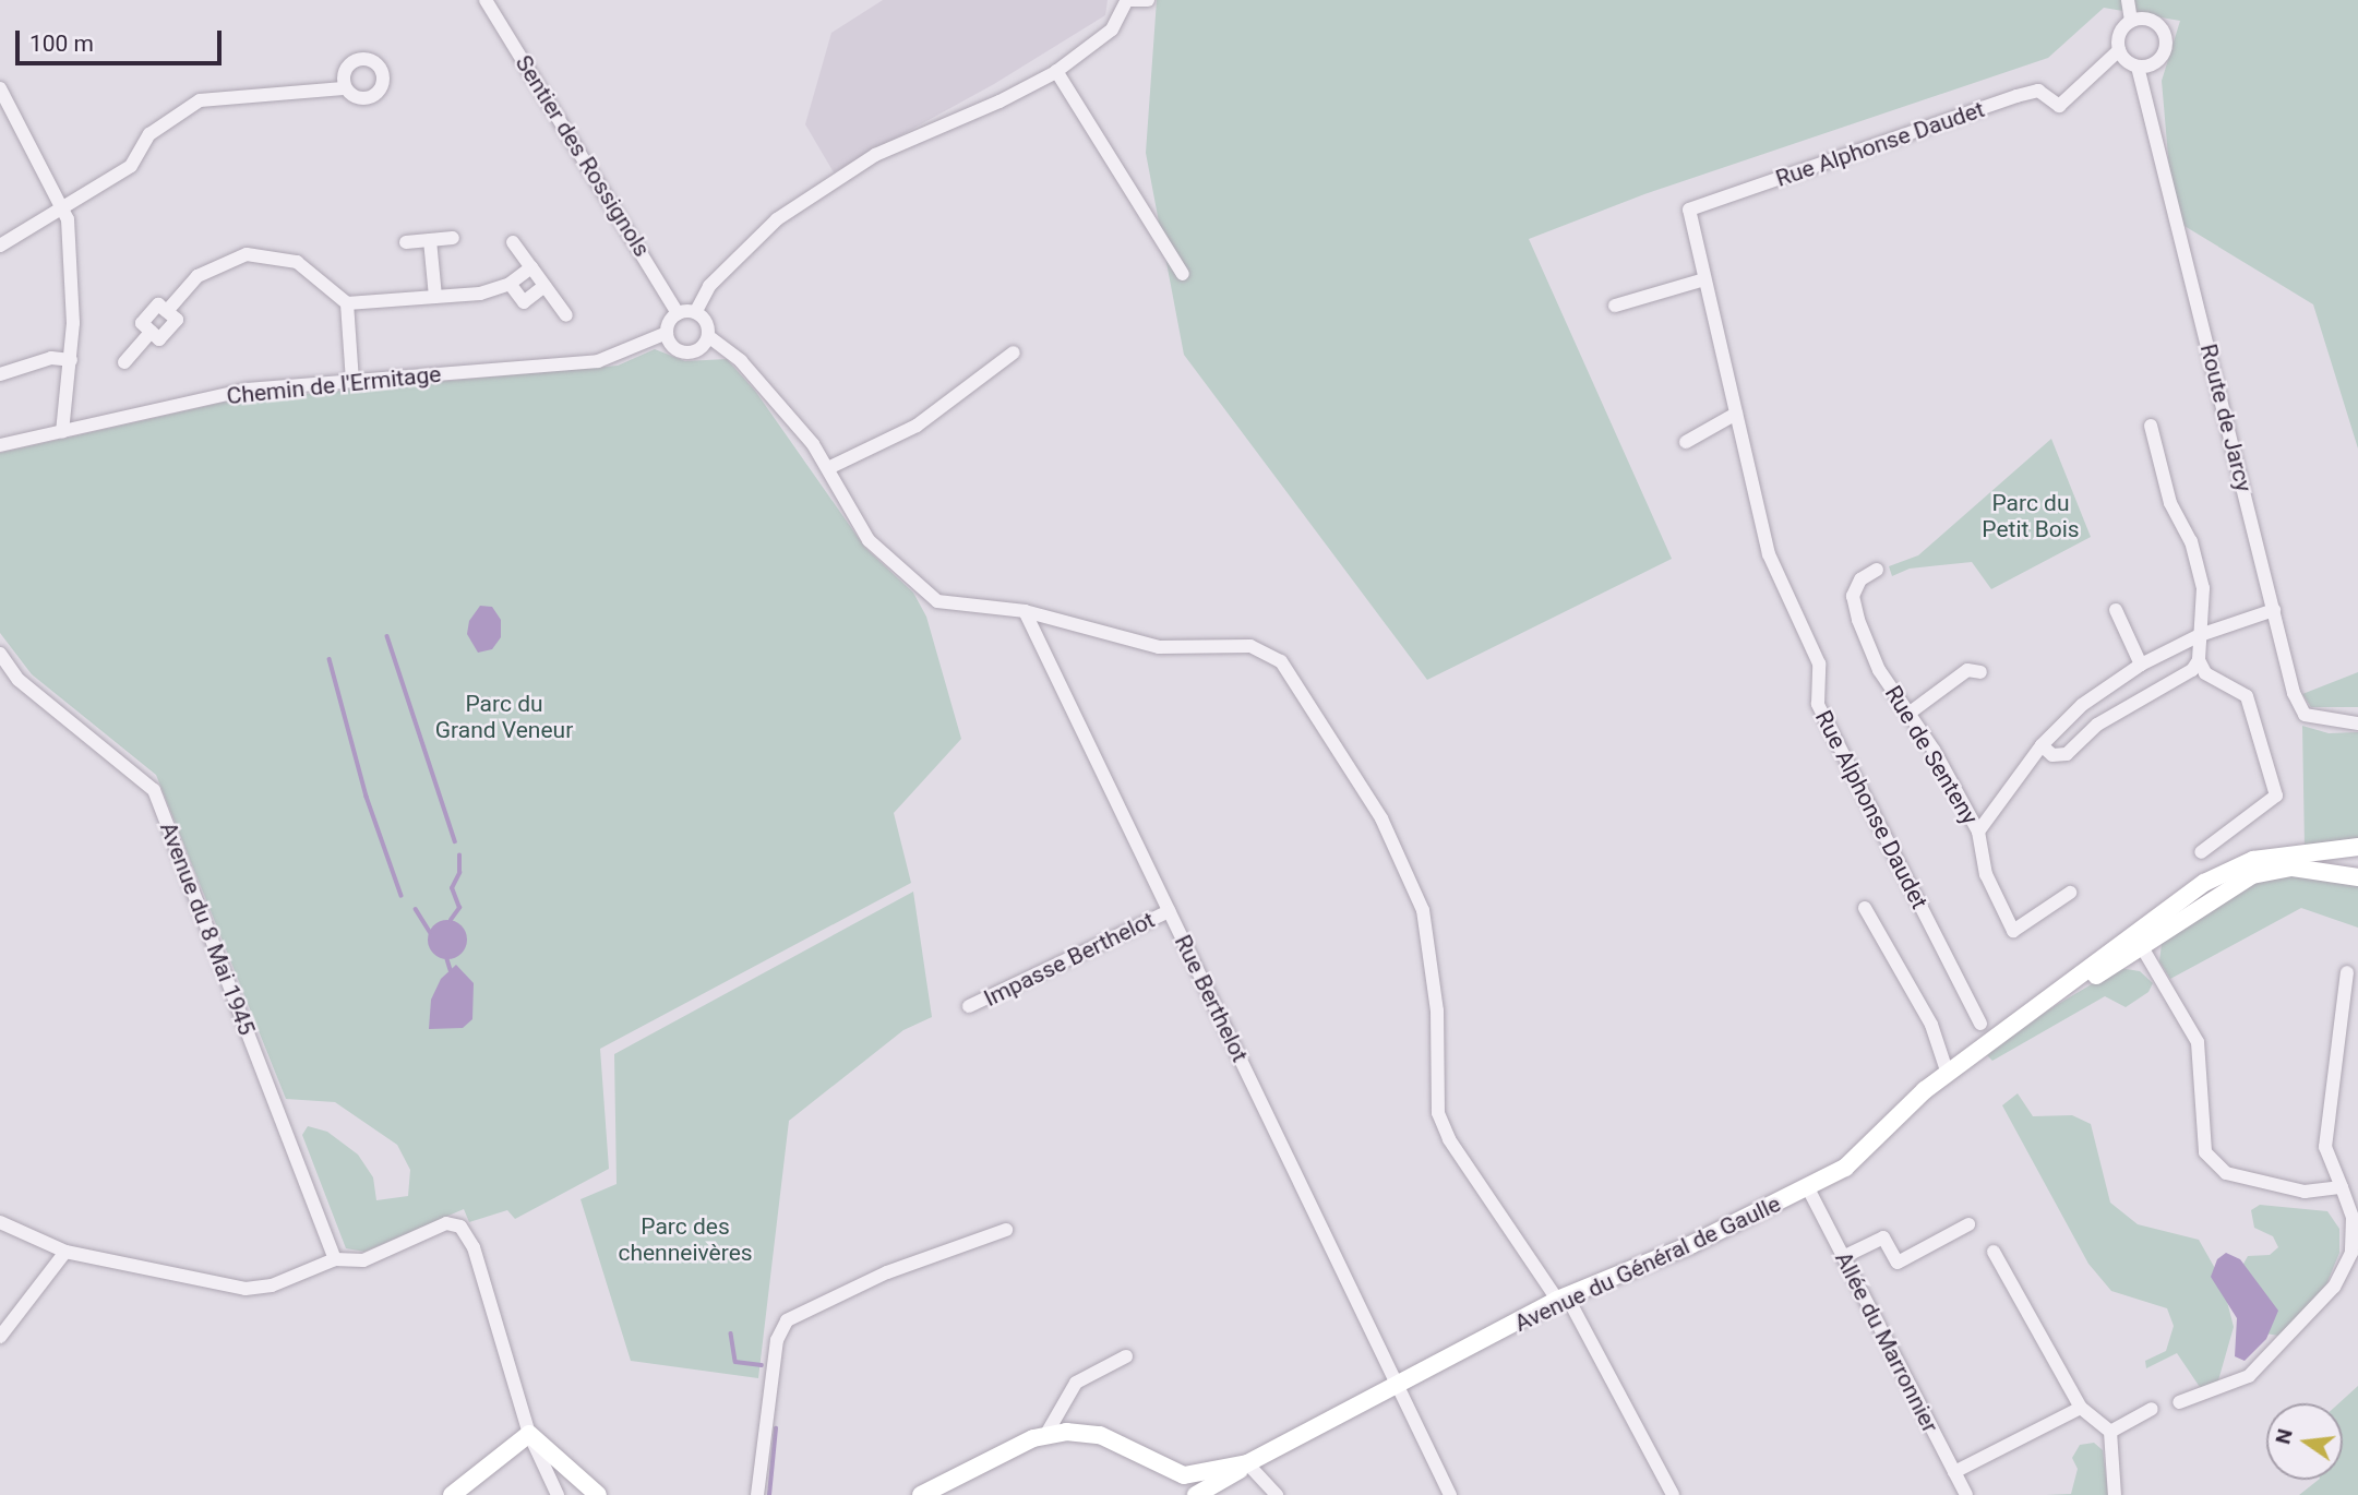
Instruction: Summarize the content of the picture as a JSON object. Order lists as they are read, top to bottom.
{
  "streets": {
    "main road": ["Avenue du Général de Gaulle"],
    "street": [
      "Rue Alphonse Daudet",
      "Sentier des Rossignols",
      "Chemin de l'Ermitage",
      "Route de Jarcy",
      "Rue de Senteny",
      "Avenue du 8 Mai 1945",
      "Impasse Berthelot",
      "Rue Berthelot",
      "Allée du Marronnier"
    ]
  },
  "crossings": [
    ["Rue Alphonse Daudet", "Route de Jarcy"],
    ["Sentier des Rossignols", "Chemin de l'Ermitage"],
    ["Impasse Berthelot", "Rue Berthelot"],
    ["Rue Berthelot", "Avenue du Général de Gaulle"],
    ["Avenue du Général de Gaulle", "Allée du Marronnier"]
  ],
  "parks": ["Parc du Petit Bois", "Parc du Grand Veneur", "Parc des chenneivères"],
  "scale_bar": "100 m",
  "north": "left"
}
